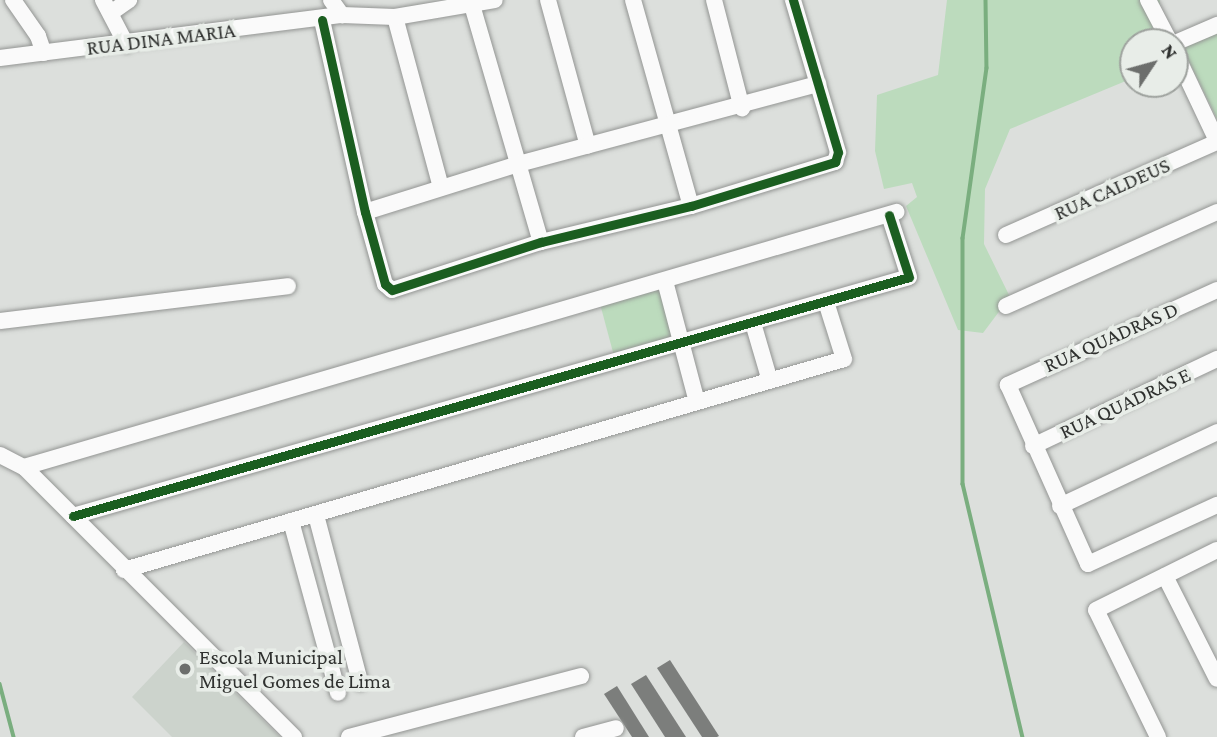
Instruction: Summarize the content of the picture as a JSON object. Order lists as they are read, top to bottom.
{
  "streets": {
    "street": [
      "RUA DINA MARIA",
      "RUA CALDEUS",
      "RUA QUADRAS D",
      "RUA QUADRAS E"
    ]
  },
  "crossings": [
    ["RUA QUADRAS D", "RUA QUADRAS E"]
  ],
  "places": ["Escola Municipal Miguel Gomes de Lima"],
  "north": "top right"
}
